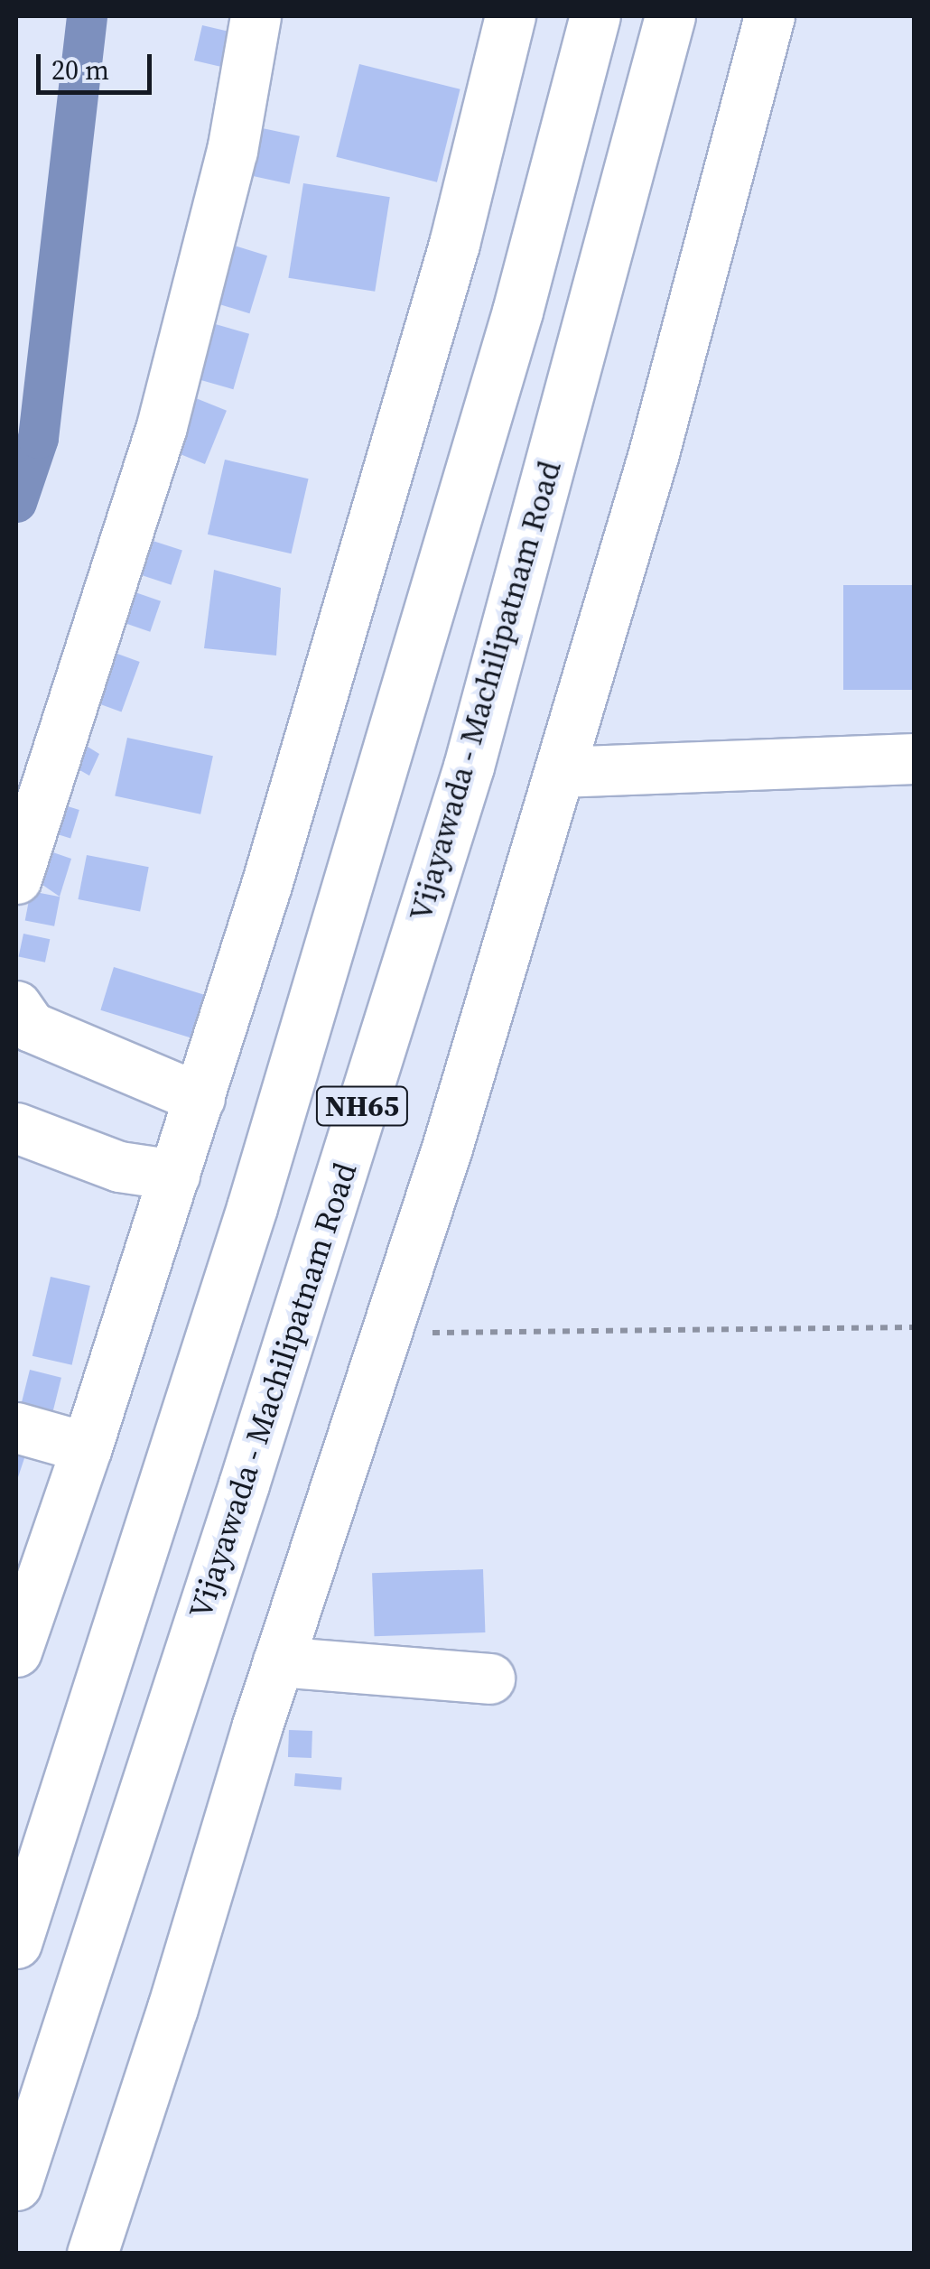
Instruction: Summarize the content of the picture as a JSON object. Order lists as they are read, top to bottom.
{
  "streets": {
    "main road": ["Vijayawada - Machilipatnam Road", "NH65"]
  },
  "scale_bar": "20 m"
}
